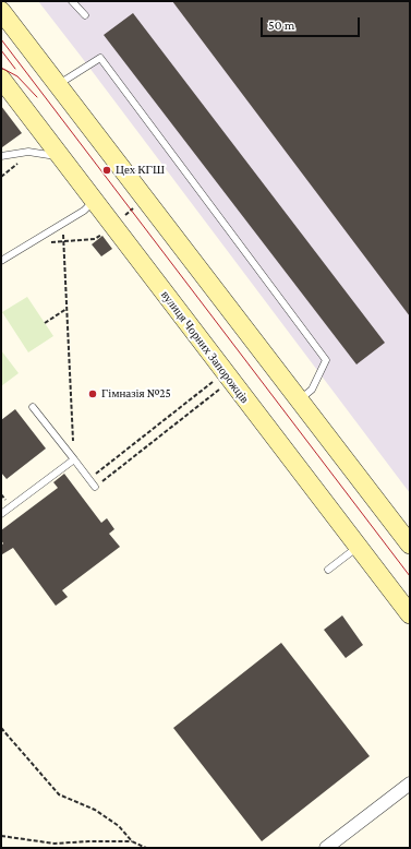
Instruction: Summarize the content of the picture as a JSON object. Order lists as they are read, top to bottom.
{
  "streets": {
    "main road": ["вулиця Чорних Запорожців"]
  },
  "places": ["Цех КГШ", "Гімназія №25"],
  "scale_bar": "50 m"
}
